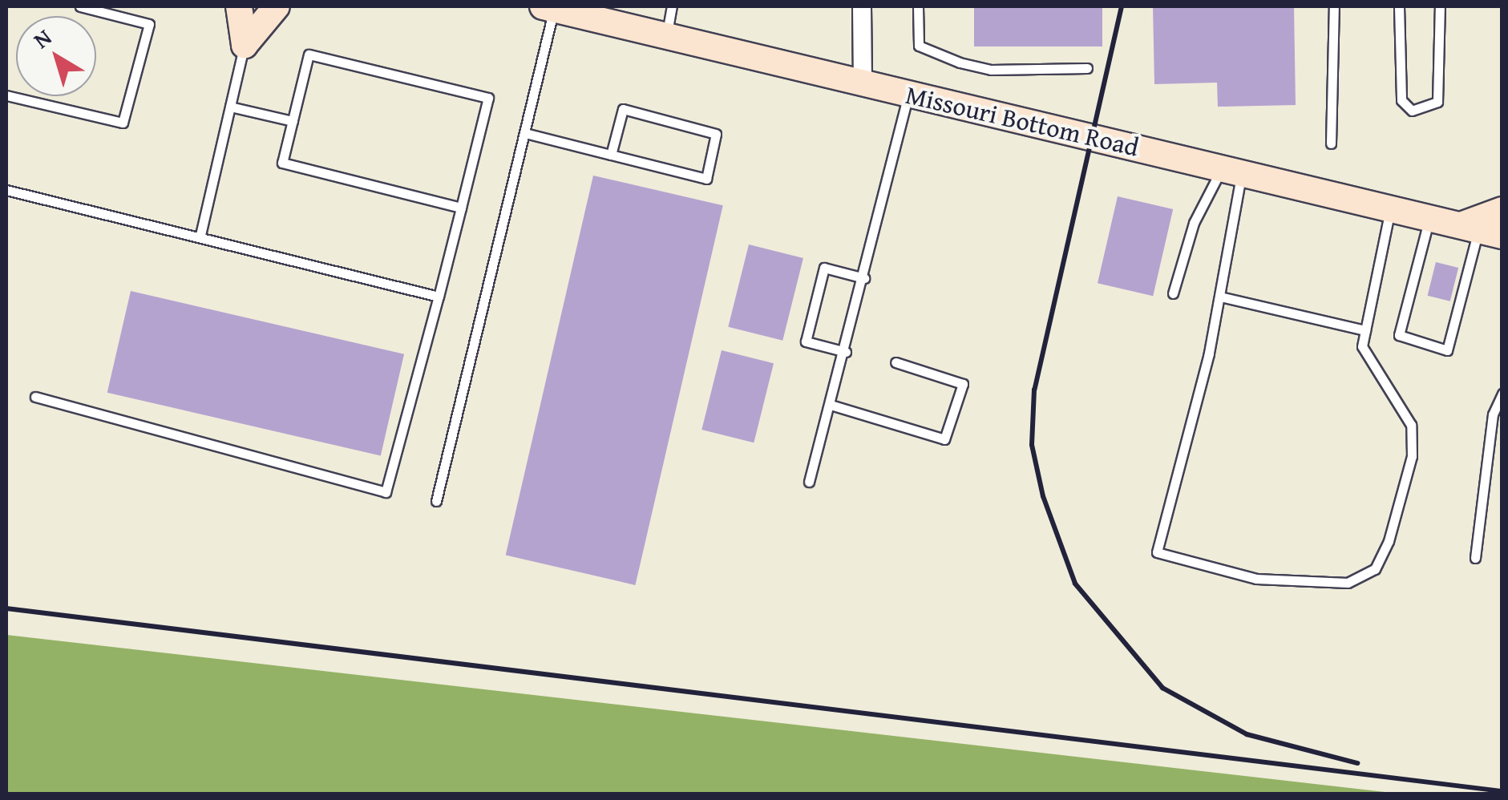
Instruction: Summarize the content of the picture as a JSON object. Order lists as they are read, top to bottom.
{
  "streets": {
    "street": ["Missouri Bottom Road"]
  },
  "north": "top left"
}
